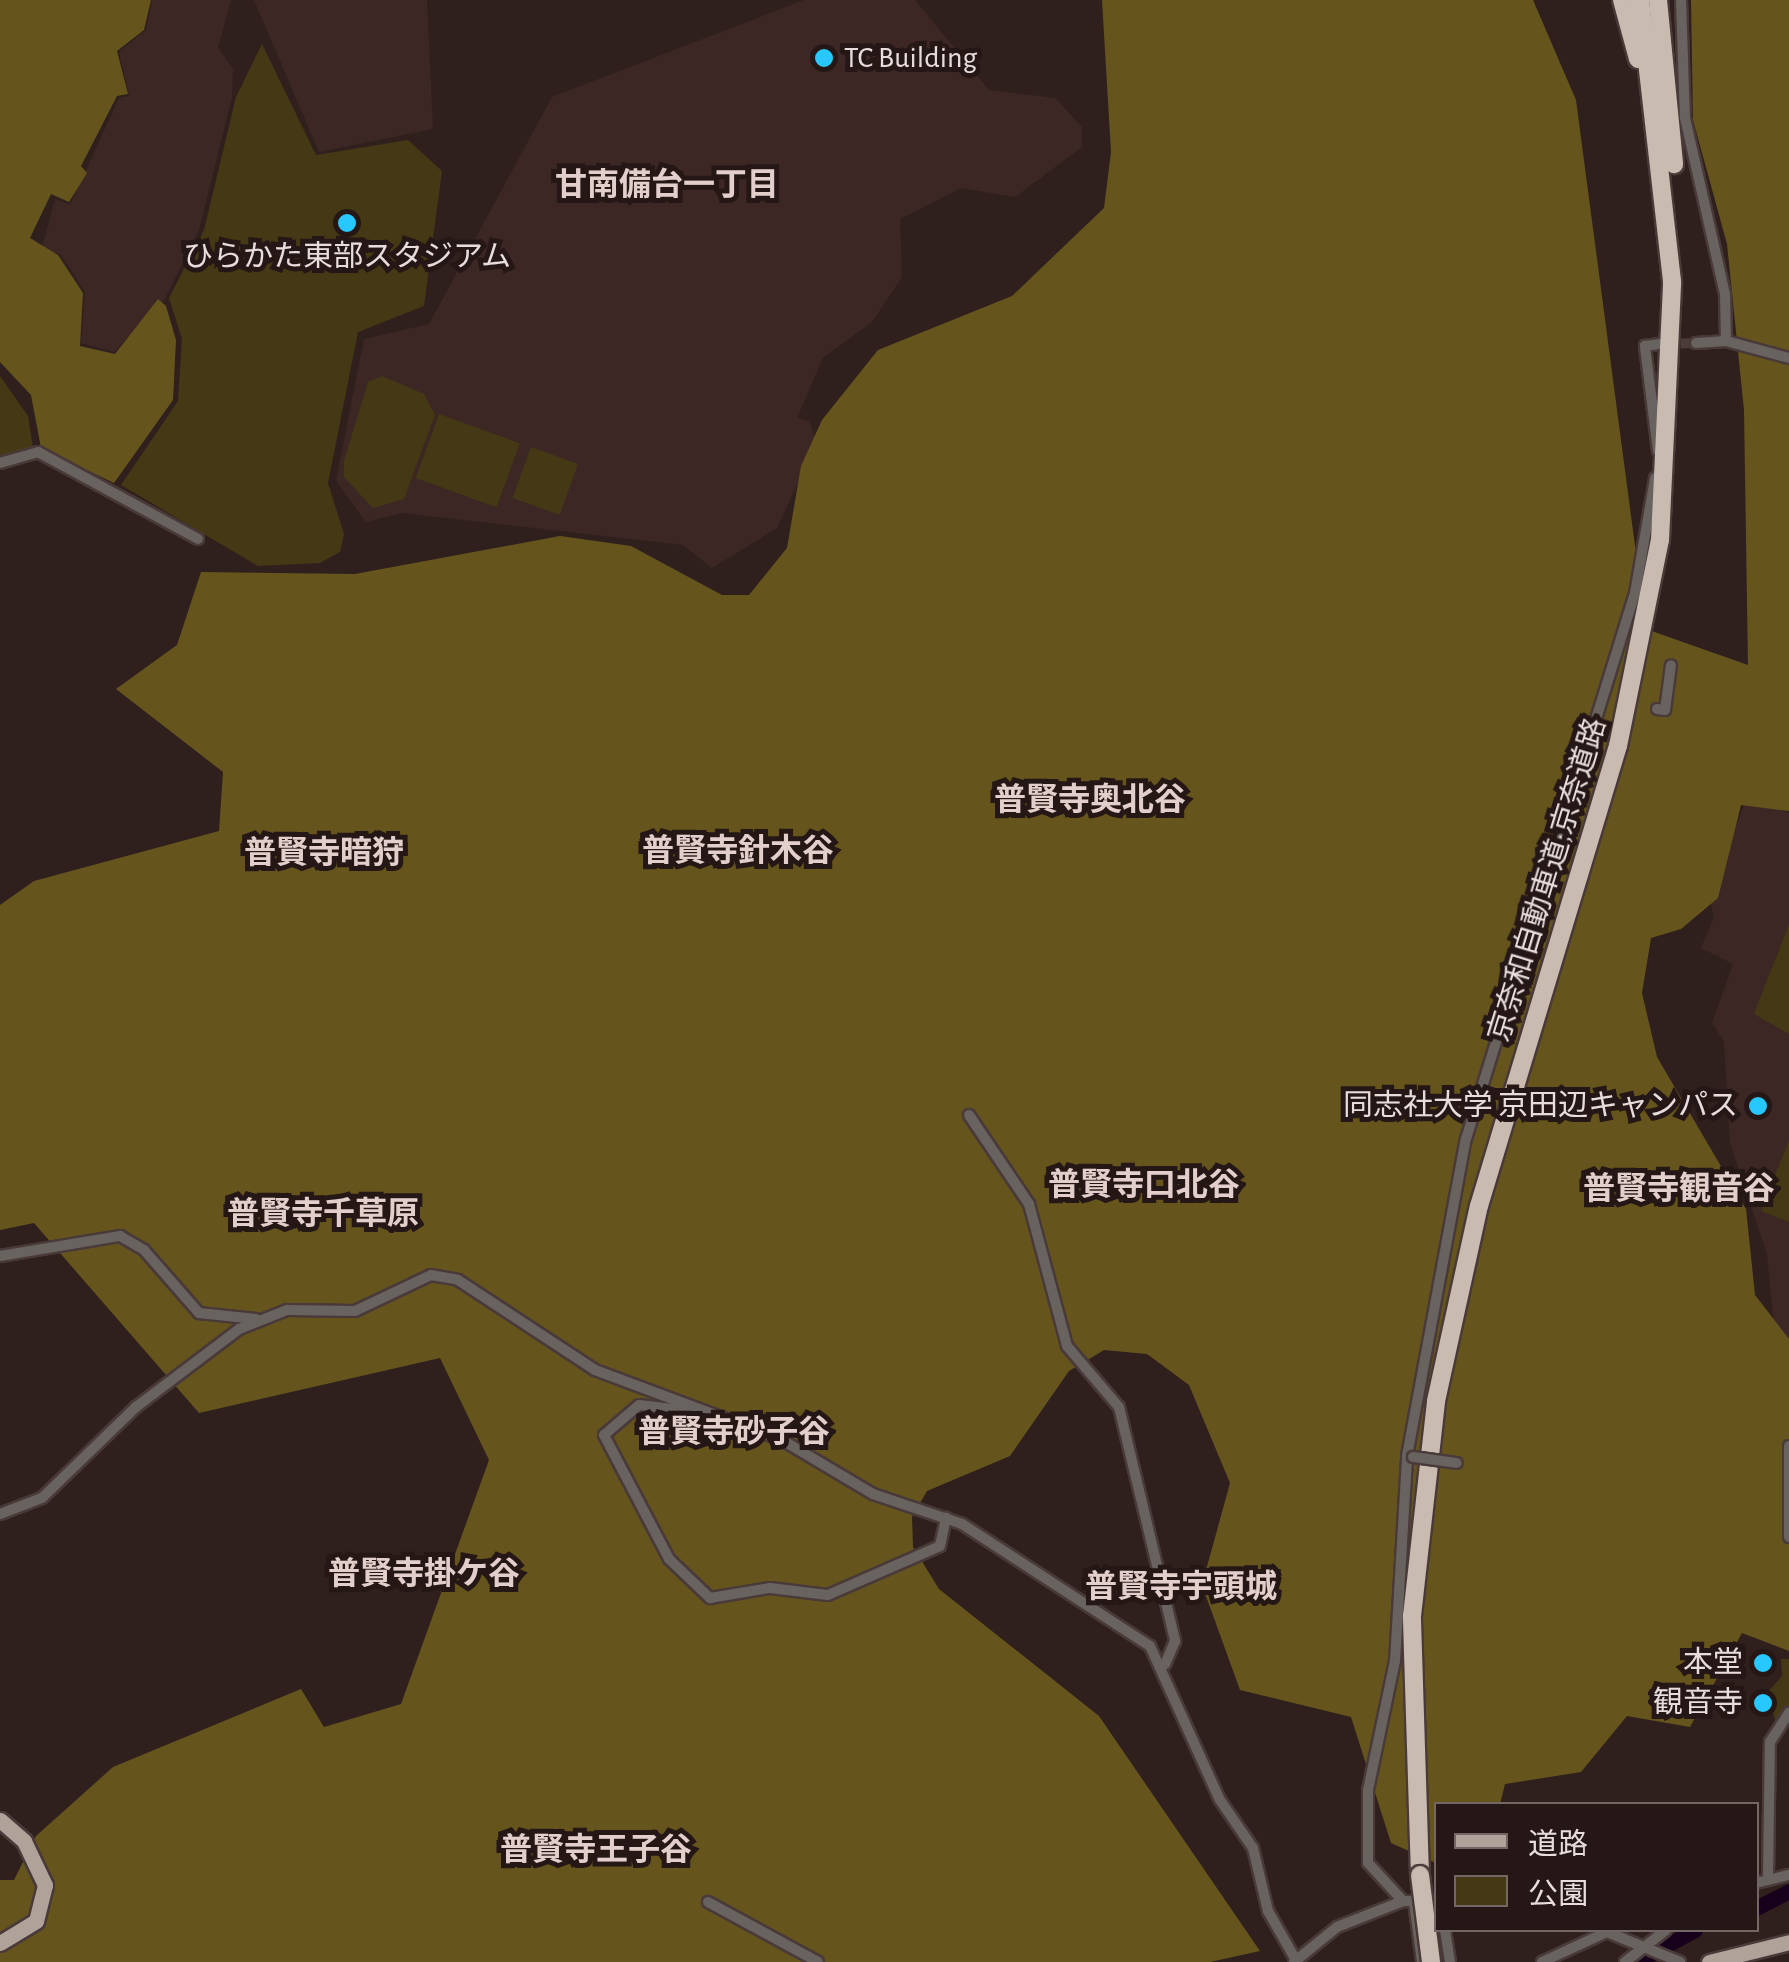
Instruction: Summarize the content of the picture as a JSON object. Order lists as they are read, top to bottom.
{
  "streets": {
    "highway": ["京奈和自動車道;京奈道路"]
  },
  "districts": [
    "甘南備台一丁目",
    "普賢寺奥北谷",
    "普賢寺針木谷",
    "普賢寺暗狩",
    "普賢寺口北谷",
    "普賢寺観音谷",
    "普賢寺千草原",
    "普賢寺砂子谷",
    "普賢寺掛ケ谷",
    "普賢寺宇頭城",
    "普賢寺王子谷"
  ],
  "places": [
    "TC Building",
    "ひらかた東部スタジアム",
    "同志社大学 京田辺キャンパス",
    "本堂",
    "観音寺"
  ],
  "legend": ["道路", "公園"]
}
